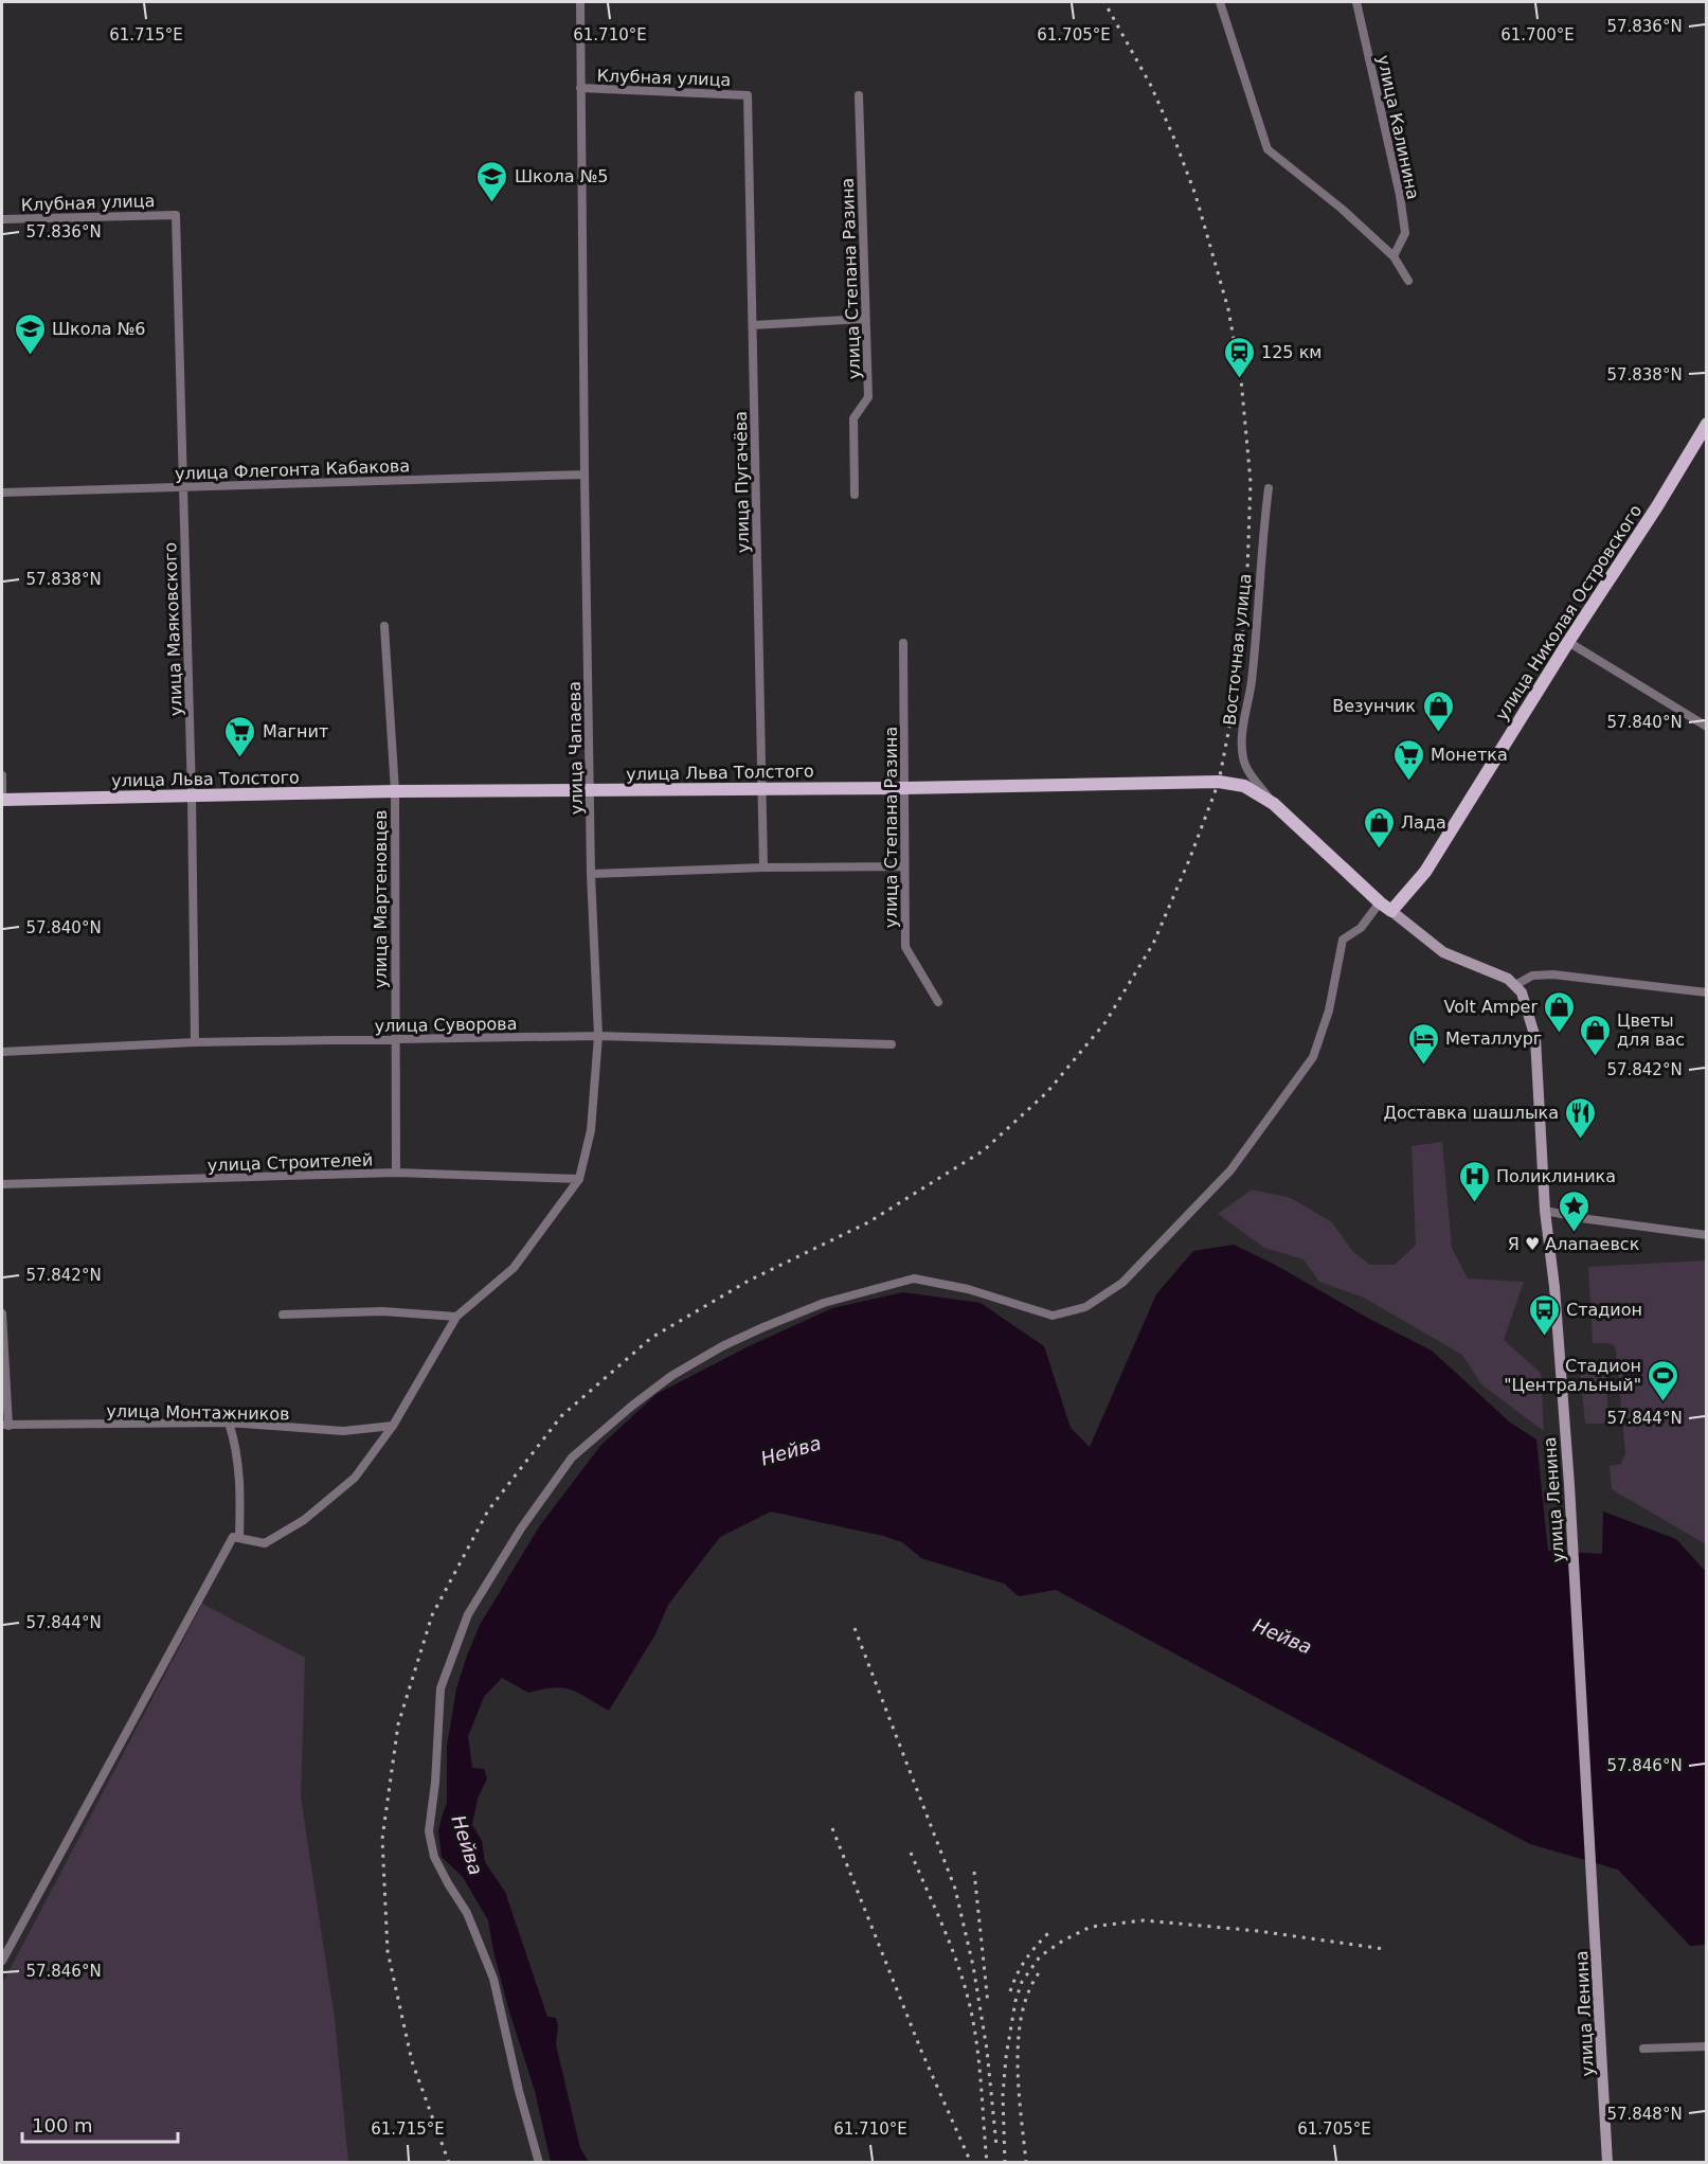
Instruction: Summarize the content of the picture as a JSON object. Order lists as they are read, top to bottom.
{
  "streets": {
    "main road": ["улица Николая Островского", "улица Льва Толстого", "улица Ленина"],
    "street": [
      "Клубная улица",
      "улица Калинина",
      "улица Степана Разина",
      "улица Флегонта Кабакова",
      "улица Пугачёва",
      "улица Маяковского",
      "Восточная улица",
      "улица Чапаева",
      "улица Мартеновцев",
      "улица Суворова",
      "улица Строителей",
      "улица Монтажников"
    ]
  },
  "crossings": [
    ["Клубная улица", "улица Пугачёва"],
    ["Клубная улица", "улица Маяковского"],
    ["Клубная улица", "улица Чапаева"],
    ["улица Степана Разина", "улица Льва Толстого"],
    ["улица Флегонта Кабакова", "улица Маяковского"],
    ["улица Флегонта Кабакова", "улица Чапаева"],
    ["улица Пугачёва", "улица Льва Толстого"],
    ["улица Николая Островского", "улица Льва Толстого"],
    ["улица Маяковского", "улица Льва Толстого"],
    ["улица Маяковского", "улица Суворова"],
    ["Восточная улица", "улица Льва Толстого"],
    ["улица Чапаева", "улица Льва Толстого"],
    ["улица Чапаева", "улица Суворова"],
    ["улица Чапаева", "улица Строителей"],
    ["улица Чапаева", "улица Монтажников"],
    ["улица Льва Толстого", "улица Мартеновцев"],
    ["улица Мартеновцев", "улица Суворова"],
    ["улица Мартеновцев", "улица Строителей"]
  ],
  "water": ["Нейва"],
  "places": {
    "school or university": ["Школа №5", "Школа №6"],
    "station": ["125 км"],
    "shop": [
      "Везунчик",
      "Лада",
      "Volt Amper",
      "Цветы для вас"
    ],
    "supermarket": ["Магнит", "Монетка"],
    "hotel": ["Металлург"],
    "restaurant": ["Доставка шашлыка"],
    "hospital": ["Поликлиника"],
    "place": ["Я ♥ Алапаевск"],
    "bus stop": ["Стадион"],
    "sports": ["Стадион \"Центральный\""]
  },
  "scale_bar": "100 m",
  "coordinates": [
    "57.836°N",
    "61.715°E",
    "61.710°E",
    "61.705°E",
    "61.700°E",
    "57.838°N",
    "57.840°N",
    "57.842°N",
    "57.844°N",
    "57.846°N",
    "57.848°N"
  ]
}
